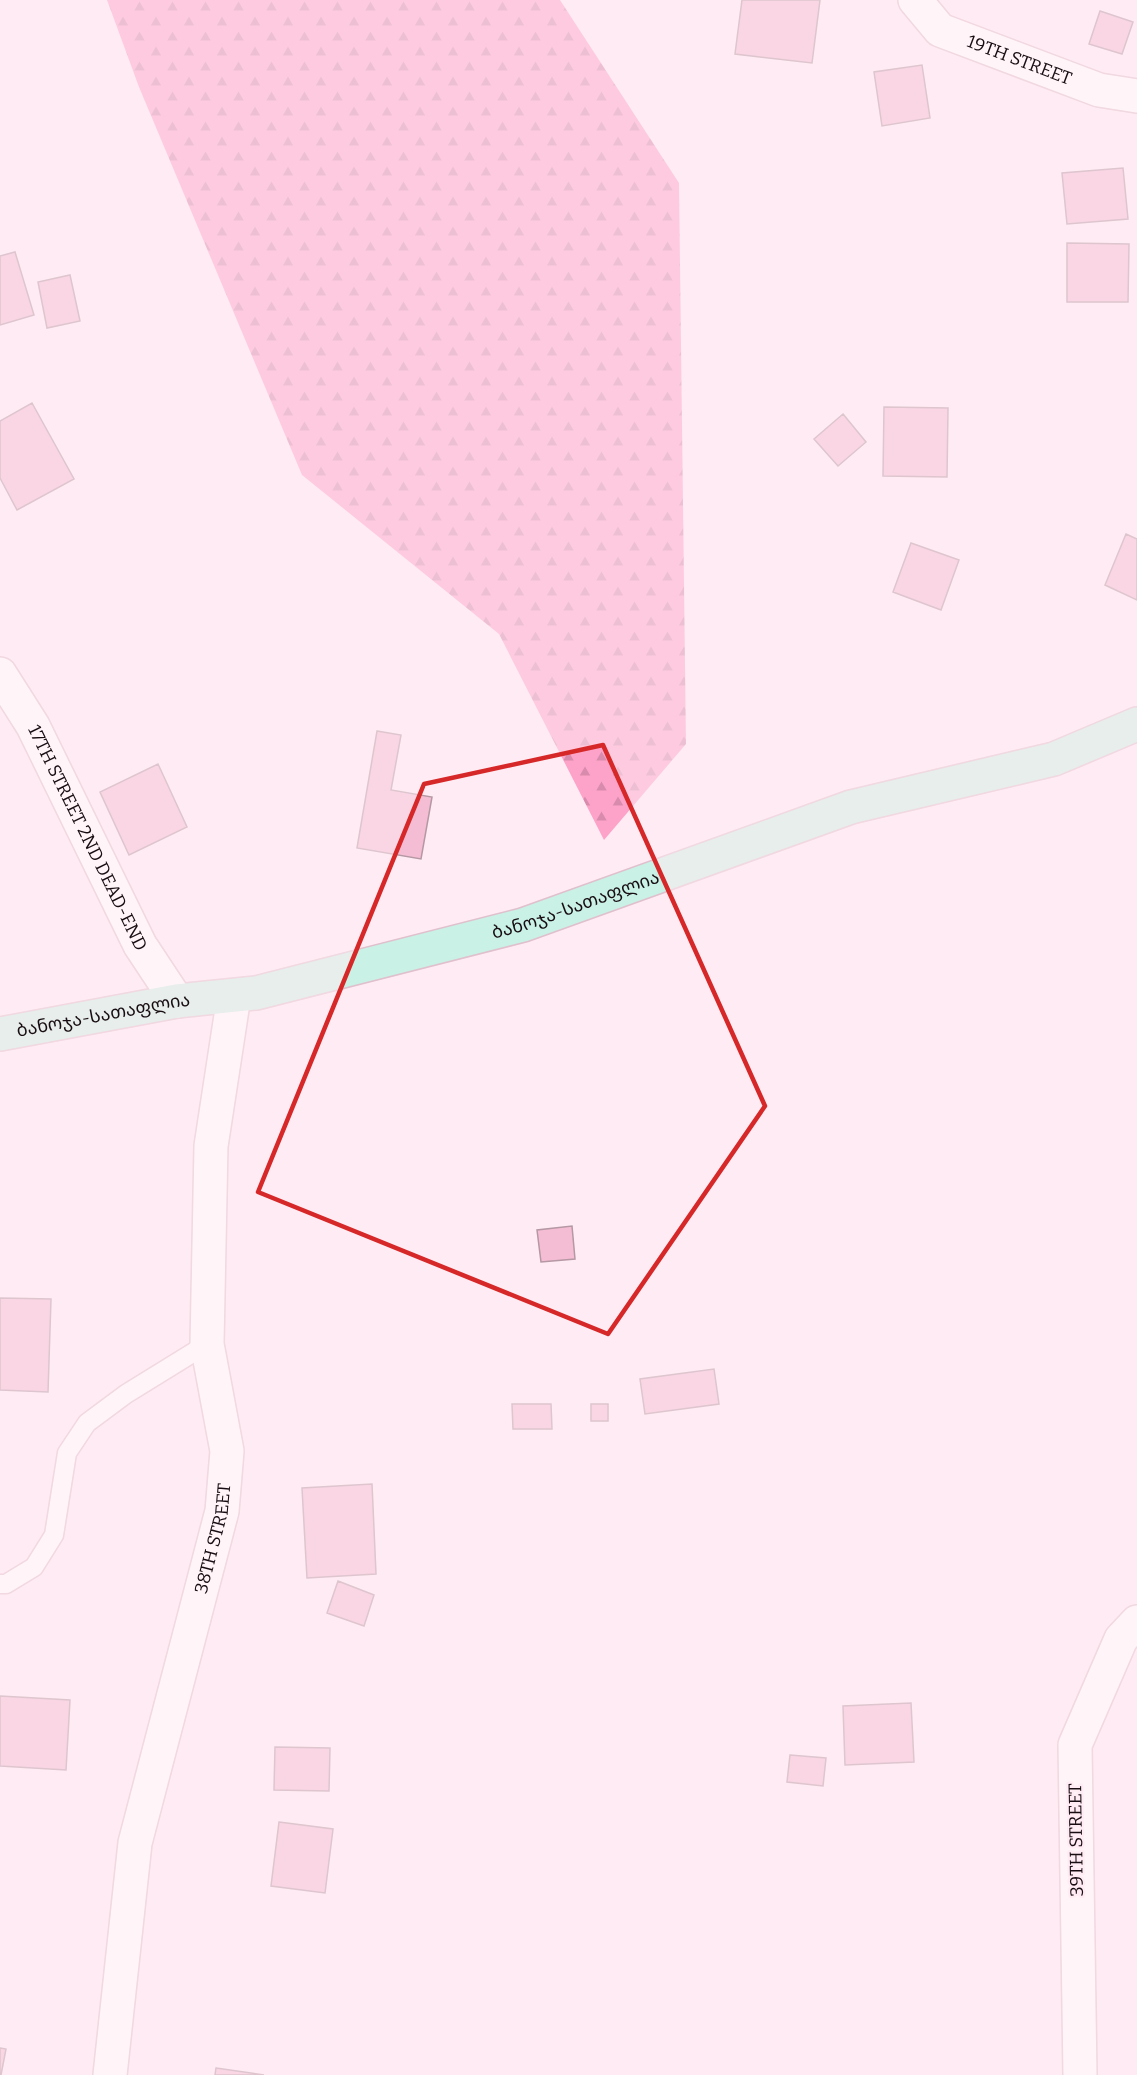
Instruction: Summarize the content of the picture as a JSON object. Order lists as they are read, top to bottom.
{
  "streets": {
    "street": [
      "19TH STREET",
      "17TH STREET 2ND DEAD-END",
      "ბანოჯა-სათაფლია",
      "38TH STREET",
      "39TH STREET"
    ]
  },
  "crossings": [
    ["17TH STREET 2ND DEAD-END", "ბანოჯა-სათაფლია"],
    ["ბანოჯა-სათაფლია", "38TH STREET"]
  ]
}
